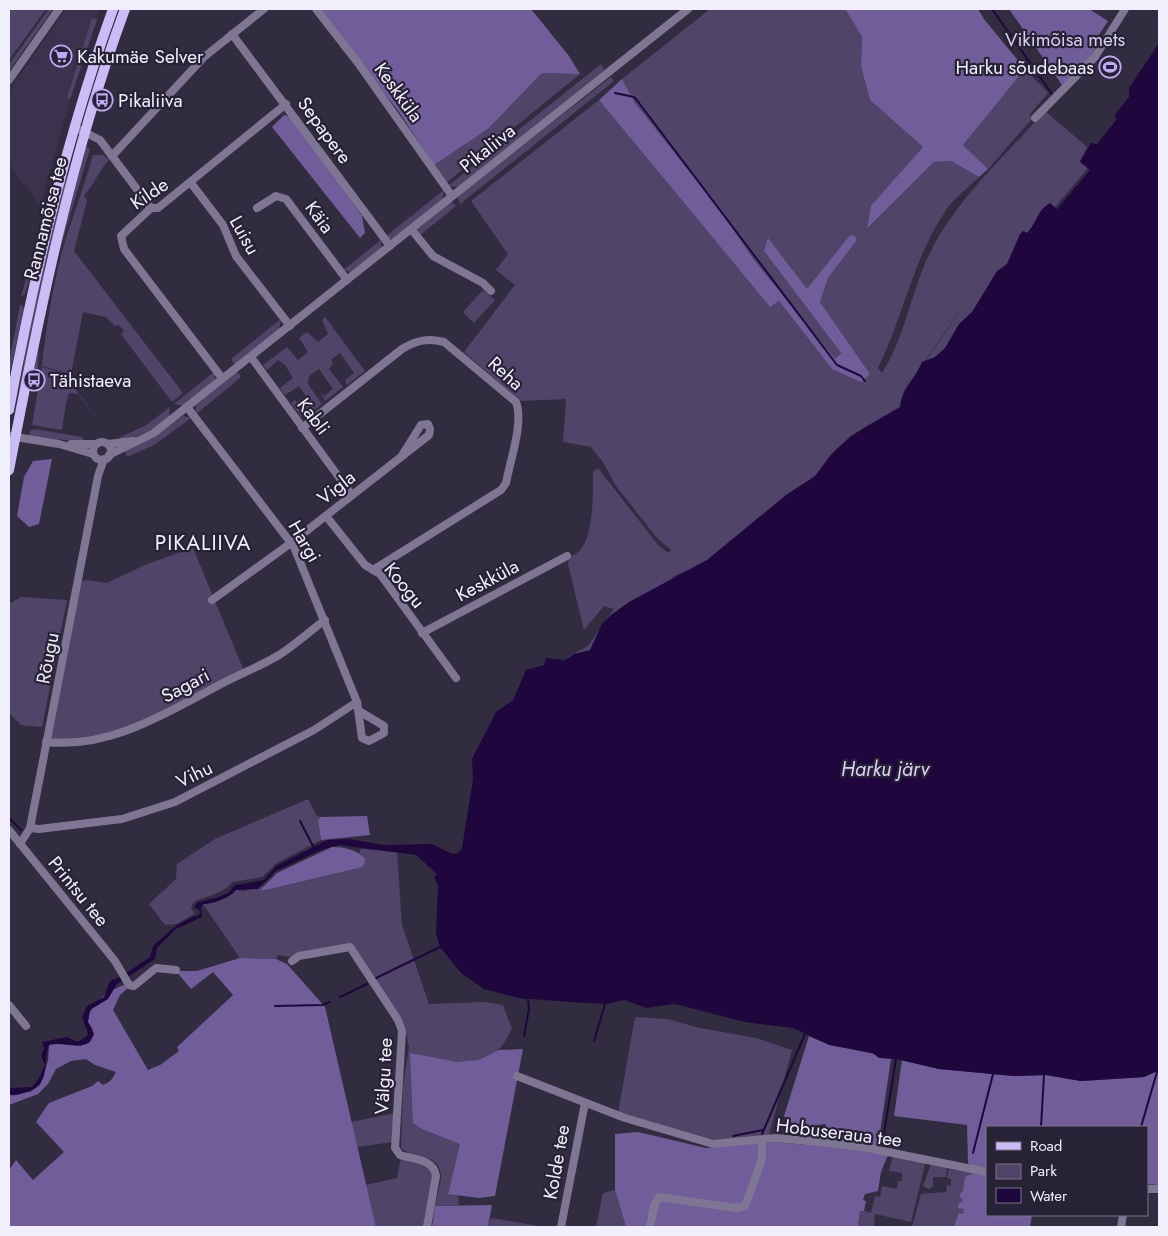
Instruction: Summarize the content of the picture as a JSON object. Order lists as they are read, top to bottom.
{
  "streets": {
    "main road": ["Rannamõisa tee"],
    "street": [
      "Keskküla",
      "Sepapere",
      "Pikaliiva",
      "Kilde",
      "Käia",
      "Luisu",
      "Reha",
      "Kabli",
      "Vigla",
      "Hargi",
      "Koogu",
      "Rõugu",
      "Sagari",
      "Vihu",
      "Printsu tee",
      "Välgu tee",
      "Hobuseraua tee",
      "Kolde tee"
    ]
  },
  "crossings": [
    ["Keskküla", "Pikaliiva"],
    ["Keskküla", "Koogu"],
    ["Sepapere", "Pikaliiva"],
    ["Sepapere", "Kilde"],
    ["Pikaliiva", "Kilde"],
    ["Pikaliiva", "Käia"],
    ["Pikaliiva", "Rannamõisa tee"],
    ["Pikaliiva", "Luisu"],
    ["Pikaliiva", "Kabli"],
    ["Pikaliiva", "Hargi"],
    ["Pikaliiva", "Rõugu"],
    ["Kilde", "Luisu"],
    ["Reha", "Kabli"],
    ["Reha", "Koogu"],
    ["Kabli", "Vigla"],
    ["Vigla", "Hargi"],
    ["Vigla", "Koogu"],
    ["Hargi", "Sagari"],
    ["Hargi", "Vihu"],
    ["Rõugu", "Sagari"],
    ["Rõugu", "Vihu"],
    ["Rõugu", "Printsu tee"],
    ["Hobuseraua tee", "Kolde tee"]
  ],
  "districts": ["PIKALIIVA"],
  "water": ["Harku järv"],
  "parks": ["Vikimõisa mets"],
  "places": {
    "supermarket": ["Kakumäe Selver"],
    "sports": ["Harku sõudebaas"],
    "bus stop": ["Pikaliiva", "Tähistaeva"]
  },
  "legend": ["Road", "Park", "Water"]
}
